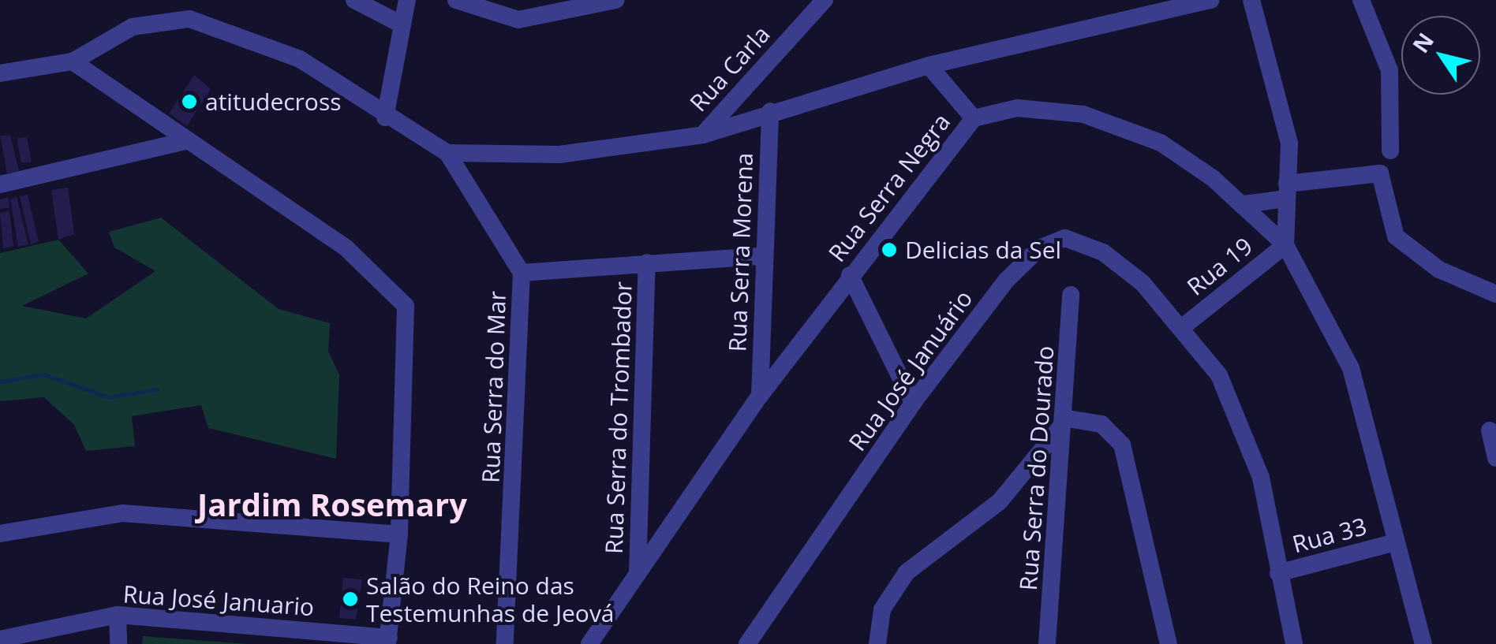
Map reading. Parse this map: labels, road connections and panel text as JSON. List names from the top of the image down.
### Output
{
  "streets": {
    "street": [
      "Rua Carla",
      "Rua Serra Negra",
      "Rua Serra Morena",
      "Rua 19",
      "Rua José Januário",
      "Rua Serra do Mar",
      "Rua Serra do Trombador",
      "Rua Serra do Dourado",
      "Rua 33",
      "Rua José Januario"
    ]
  },
  "crossings": [
    ["Rua Serra Negra", "Rua Serra Morena"],
    ["Rua Serra Negra", "Rua 19"],
    ["Rua Serra Negra", "Rua Serra do Trombador"],
    ["Rua Serra Negra", "Rua 33"],
    ["Rua 19", "Rua José Januário"],
    ["Rua José Januário", "Rua 33"]
  ],
  "districts": ["Jardim Rosemary"],
  "places": ["atitudecross", "Delicias da Sel", "Salão do Reino das Testemunhas de Jeová"],
  "north": "top left"
}
